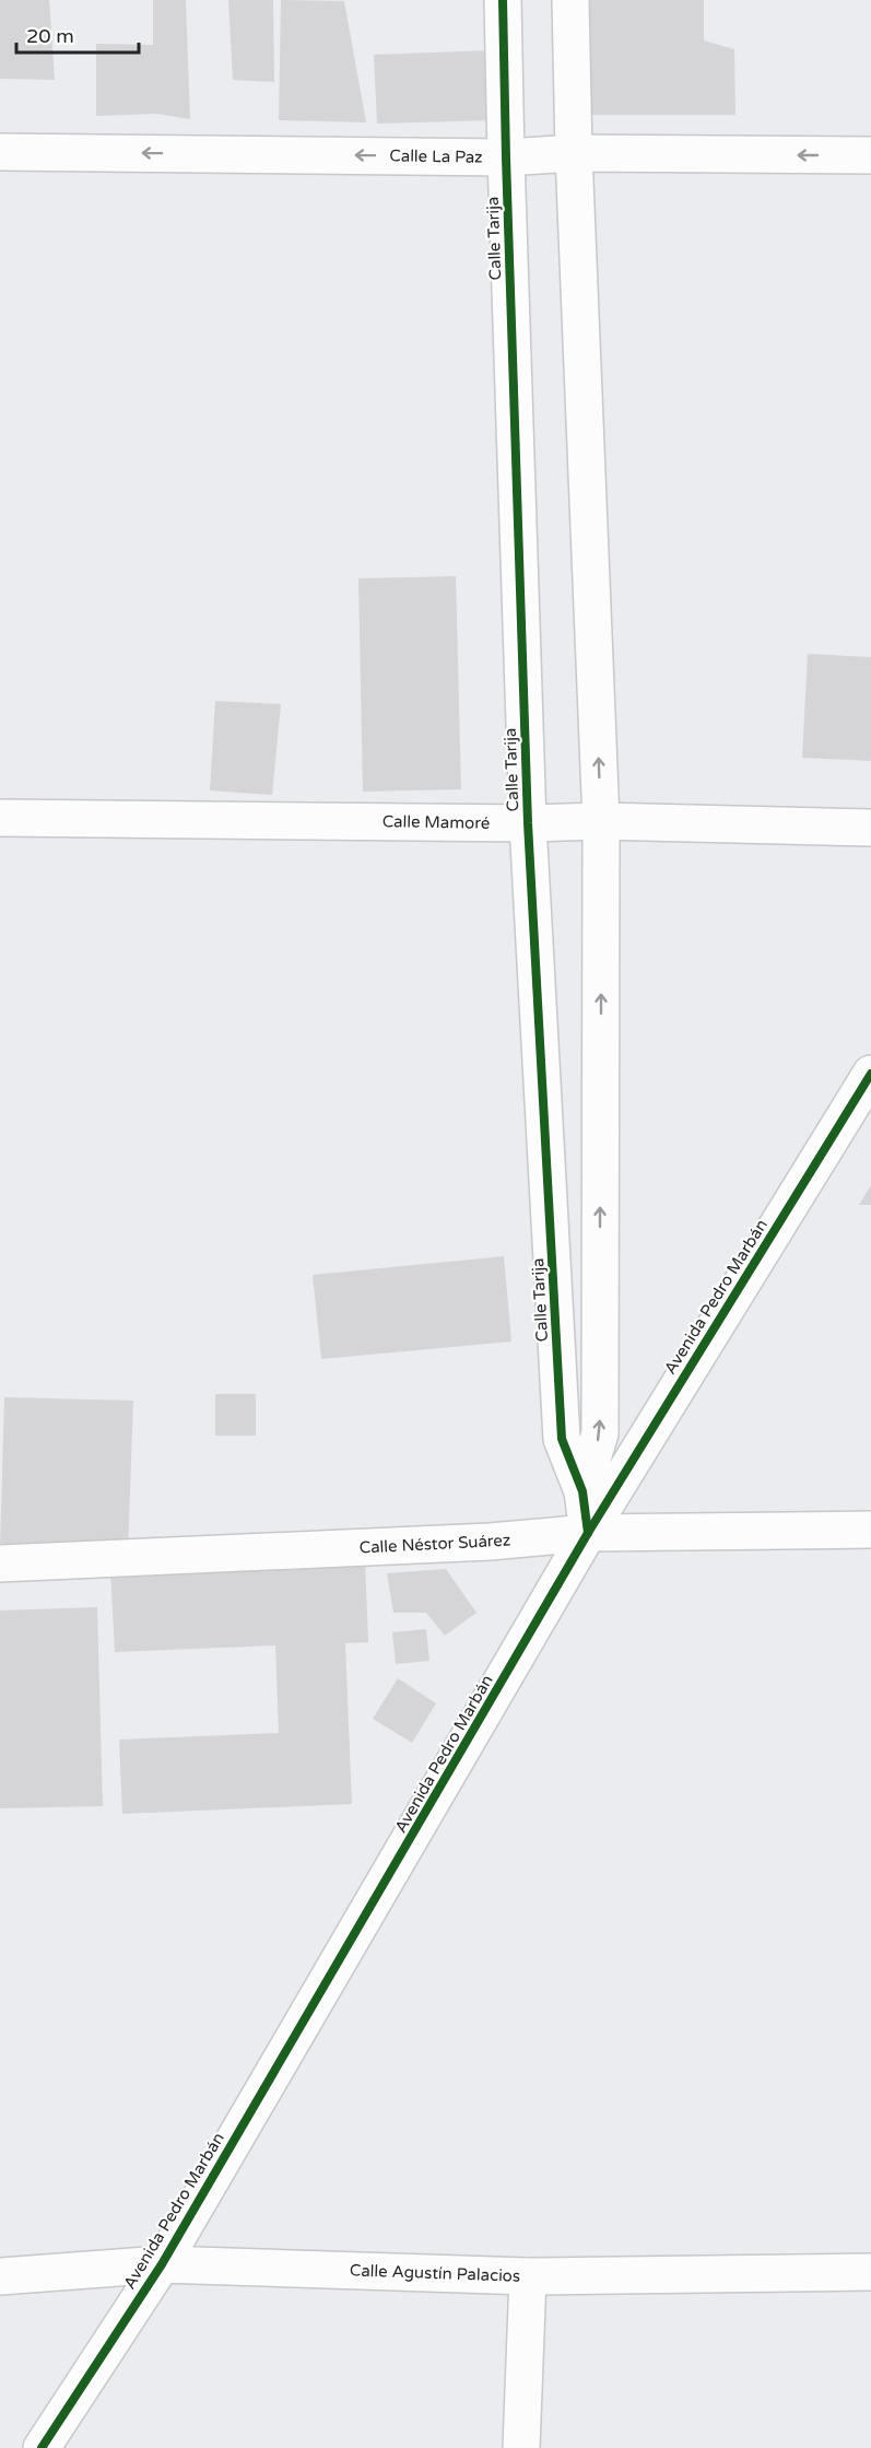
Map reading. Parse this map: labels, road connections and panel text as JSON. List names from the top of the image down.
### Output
{
  "streets": {
    "street": [
      "Calle La Paz",
      "Calle Tarija",
      "Calle Mamoré",
      "Avenida Pedro Marbán",
      "Calle Néstor Suárez",
      "Calle Agustín Palacios"
    ]
  },
  "crossings": [
    ["Calle La Paz", "Calle Tarija"],
    ["Calle Tarija", "Calle Mamoré"],
    ["Calle Tarija", "Avenida Pedro Marbán"],
    ["Calle Tarija", "Calle Néstor Suárez"],
    ["Avenida Pedro Marbán", "Calle Néstor Suárez"],
    ["Avenida Pedro Marbán", "Calle Agustín Palacios"]
  ],
  "one_way": ["Calle La Paz"],
  "scale_bar": "20 m"
}
